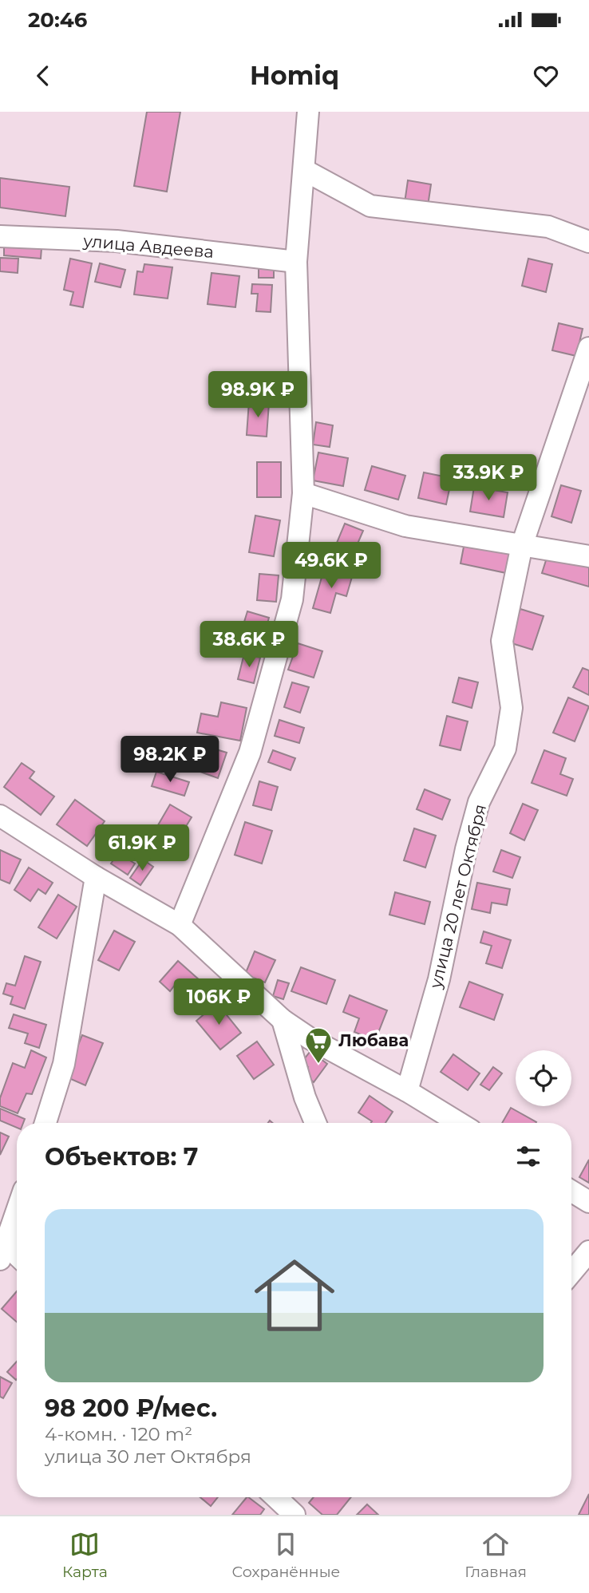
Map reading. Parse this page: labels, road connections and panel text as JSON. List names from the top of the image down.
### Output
{
  "streets": {
    "street": ["улица Авдеева", "улица 20 лет Октября"]
  },
  "places": {
    "supermarket": ["Любава"]
  },
  "page": {
    "status": "20:46",
    "header": "Homiq",
    "price": [
      "98.9K ₽",
      "33.9K ₽",
      "49.6K ₽",
      "38.6K ₽",
      "98.2K ₽",
      "61.9K ₽",
      "106K ₽"
    ],
    "heading": "Объектов: 7",
    "list": [
      {
        "name": "98 200 ₽/мес.",
        "note": "4-комн. · 120 m² · улица 30 лет Октября"
      }
    ],
    "tabs": ["Карта", "Сохранённые", "Главная"]
  }
}
